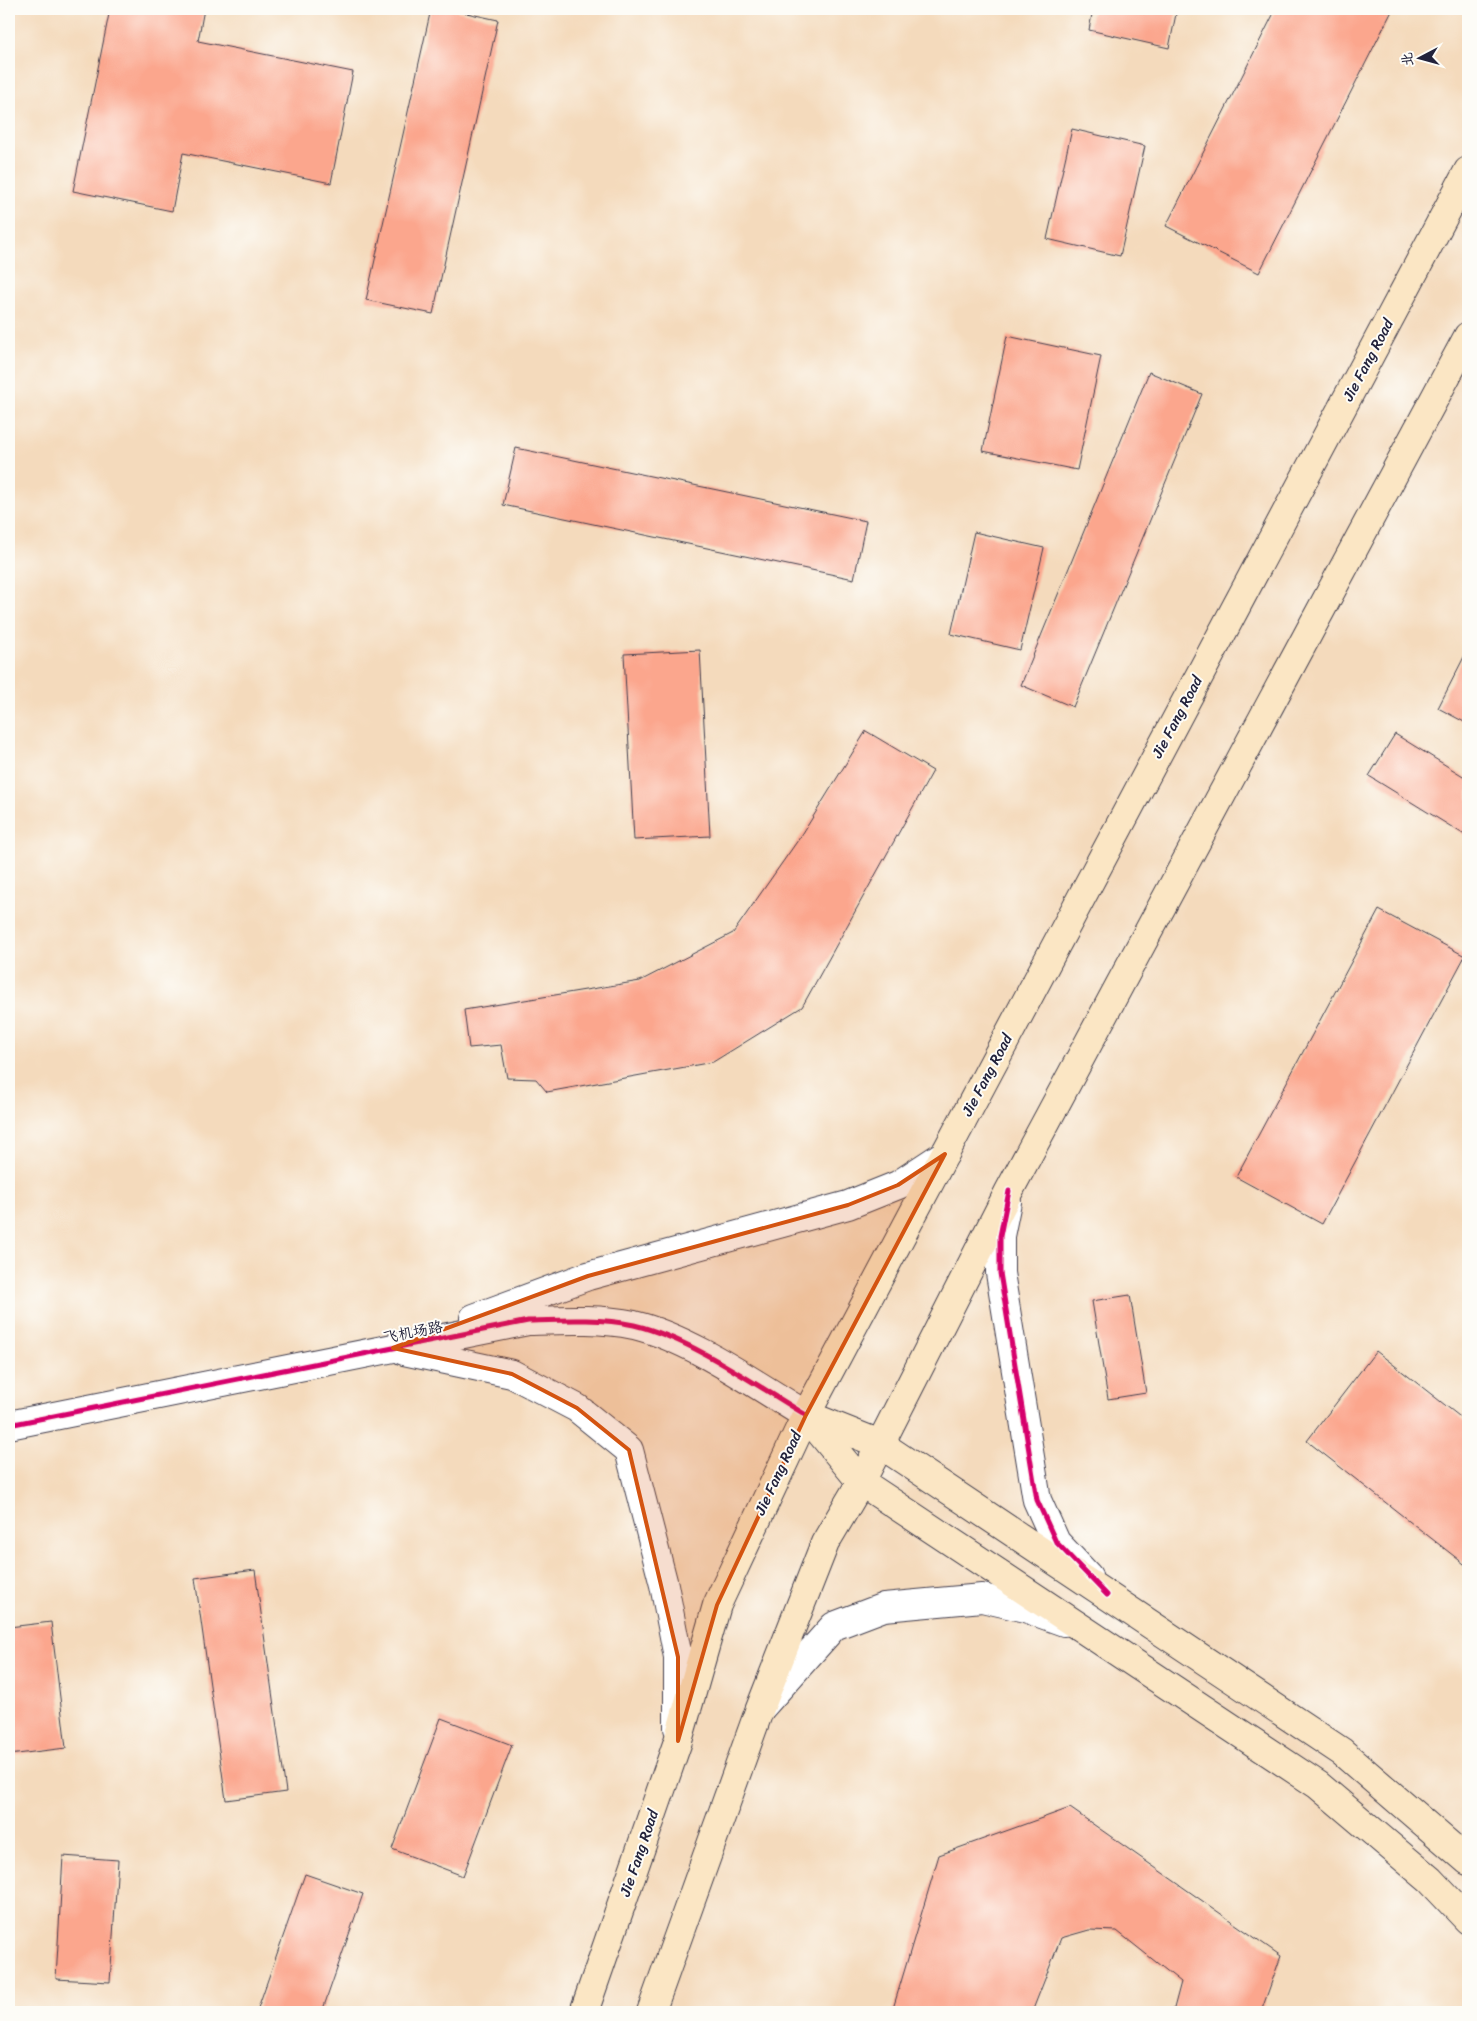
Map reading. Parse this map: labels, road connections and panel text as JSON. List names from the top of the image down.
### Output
{
  "streets": {
    "main road": ["Jie Fang Road"],
    "street": ["飞机场路"]
  },
  "crossings": [
    ["Jie Fang Road", "飞机场路"]
  ],
  "north": "left"
}
